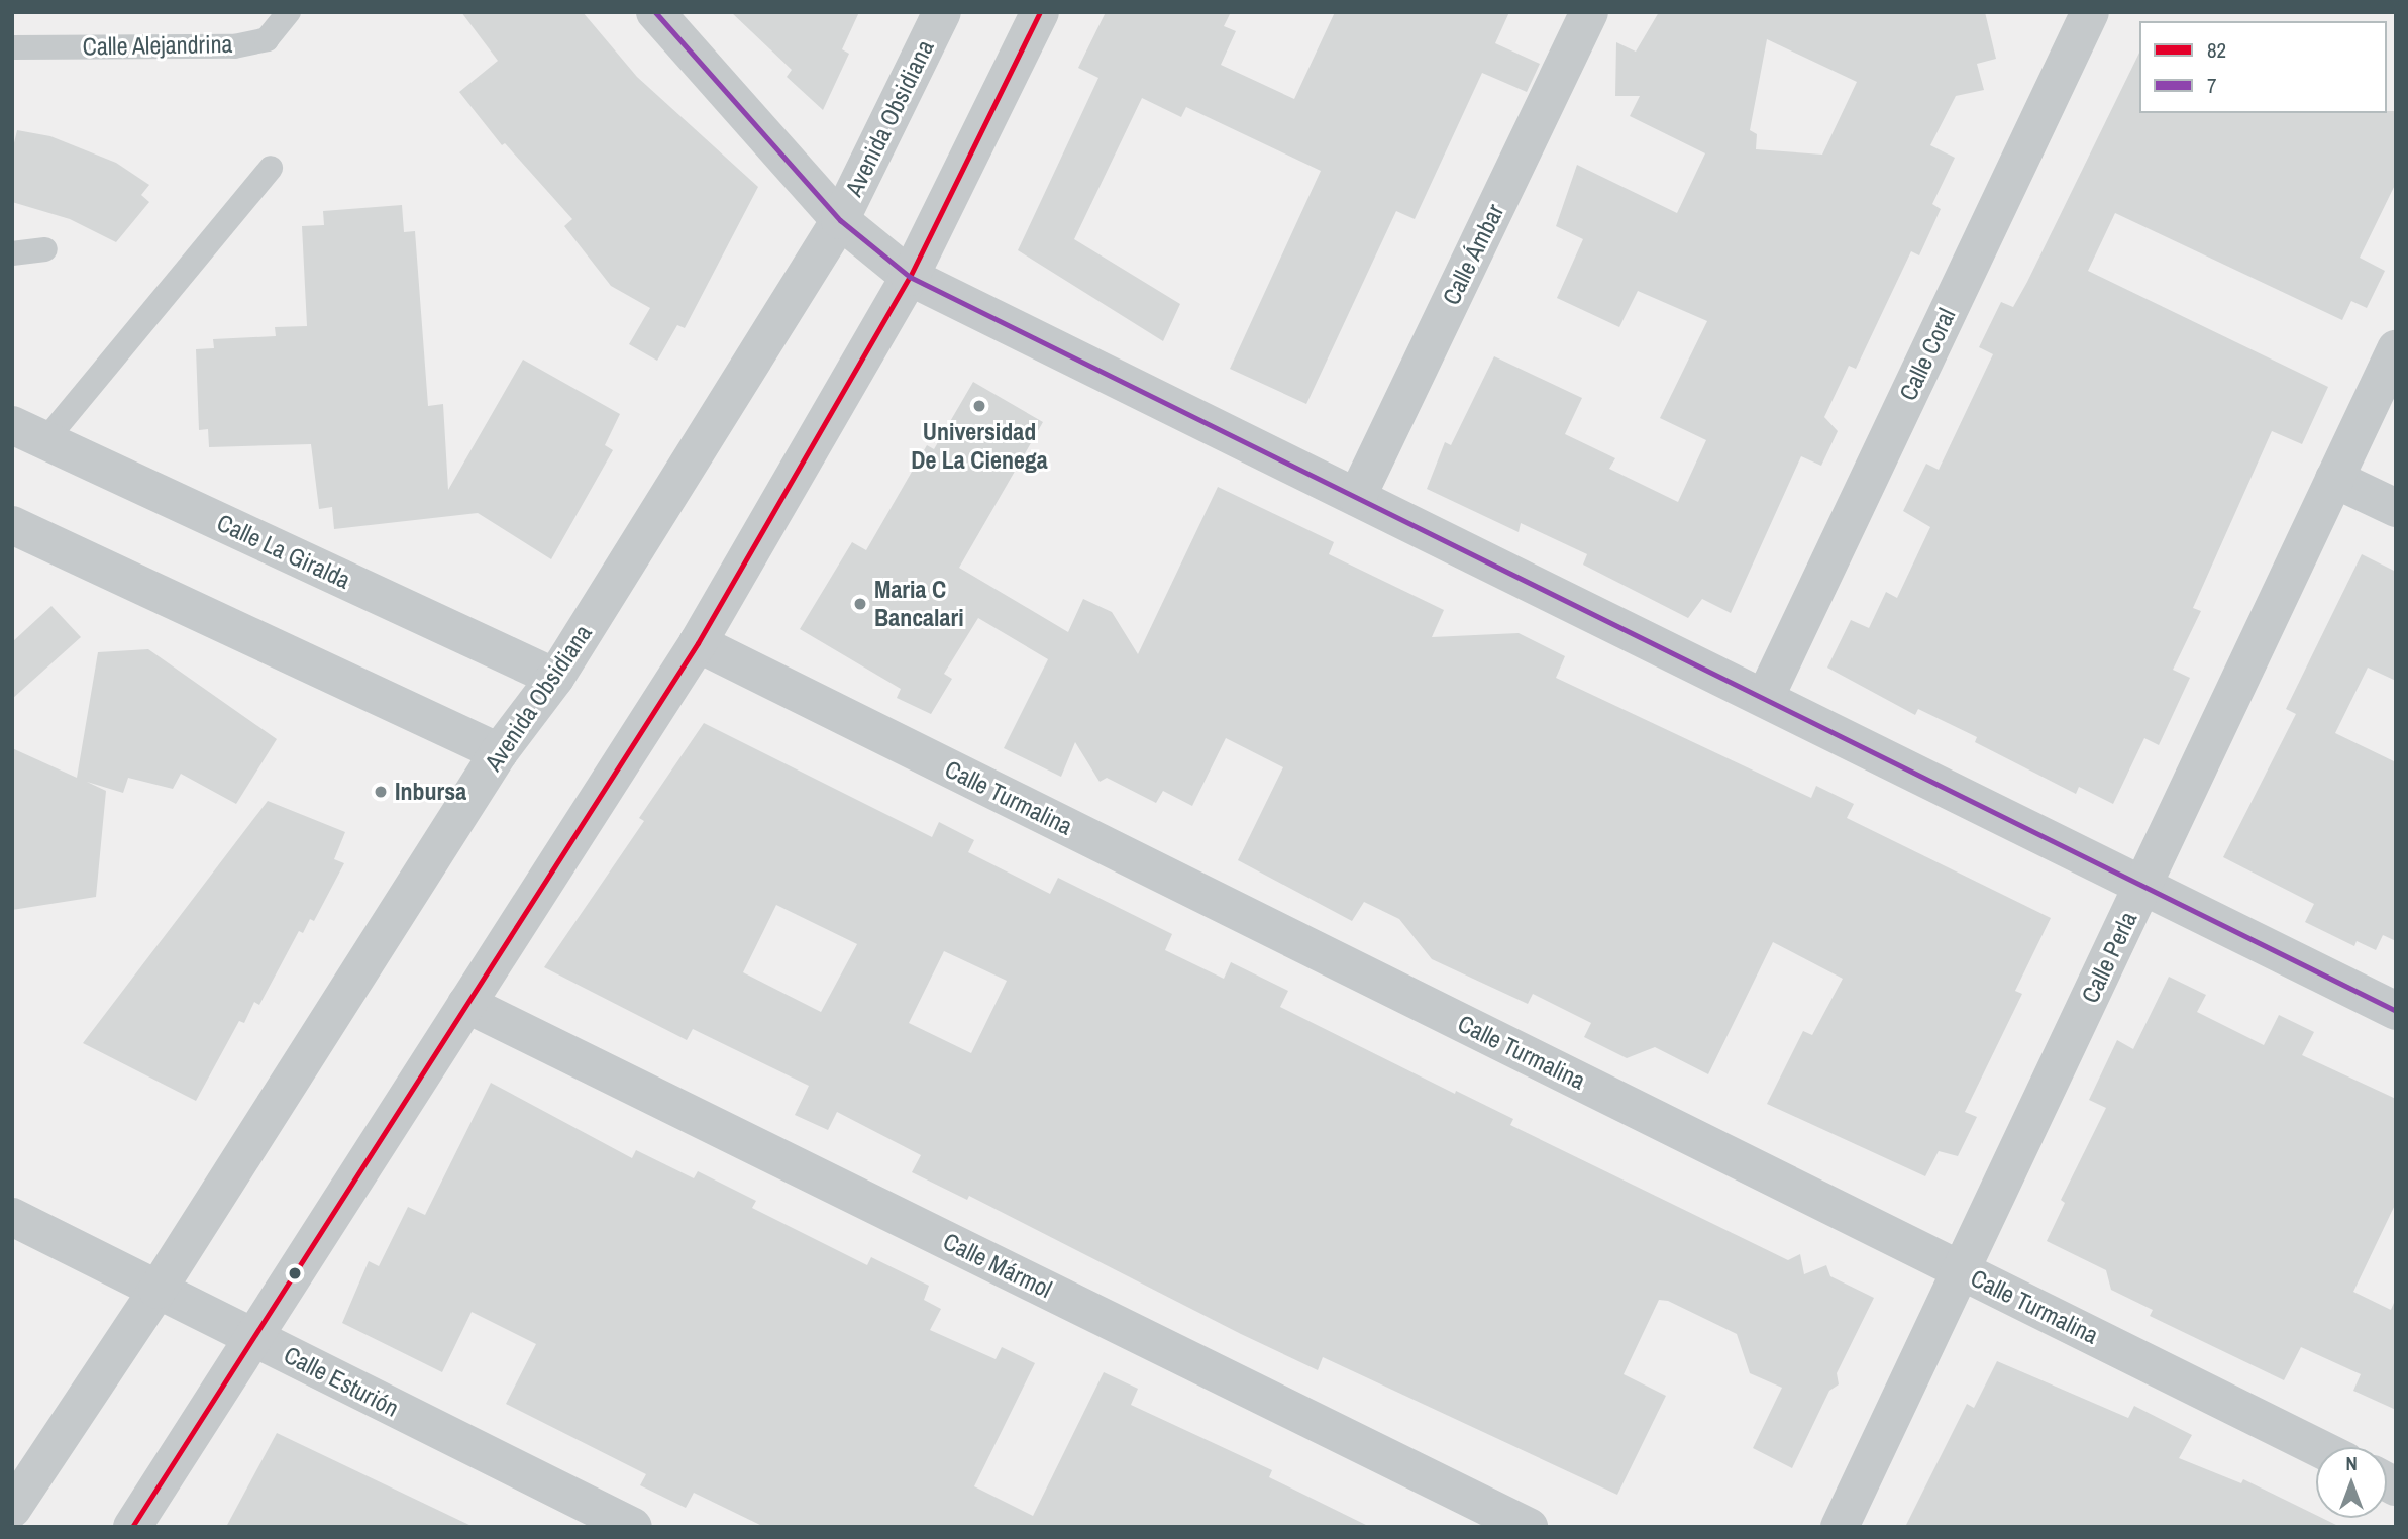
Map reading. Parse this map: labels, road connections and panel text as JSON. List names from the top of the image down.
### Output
{
  "streets": {
    "street": [
      "Avenida Obsidiana",
      "Calle Ámbar",
      "Calle Coral",
      "Calle La Giralda",
      "Calle Turmalina",
      "Calle Perla",
      "Calle Mármol",
      "Calle Esturión"
    ],
    "lane": ["Calle Alejandrina"]
  },
  "crossings": [
    ["Avenida Obsidiana", "Calle La Giralda"],
    ["Avenida Obsidiana", "Calle Esturión"],
    ["Calle Turmalina", "Calle Perla"]
  ],
  "places": ["Universidad De La Cienega", "Maria C Bancalari", "Inbursa"],
  "lines": ["transit line 82", "transit line 7"],
  "legend": ["82", "7"],
  "north": "top"
}
